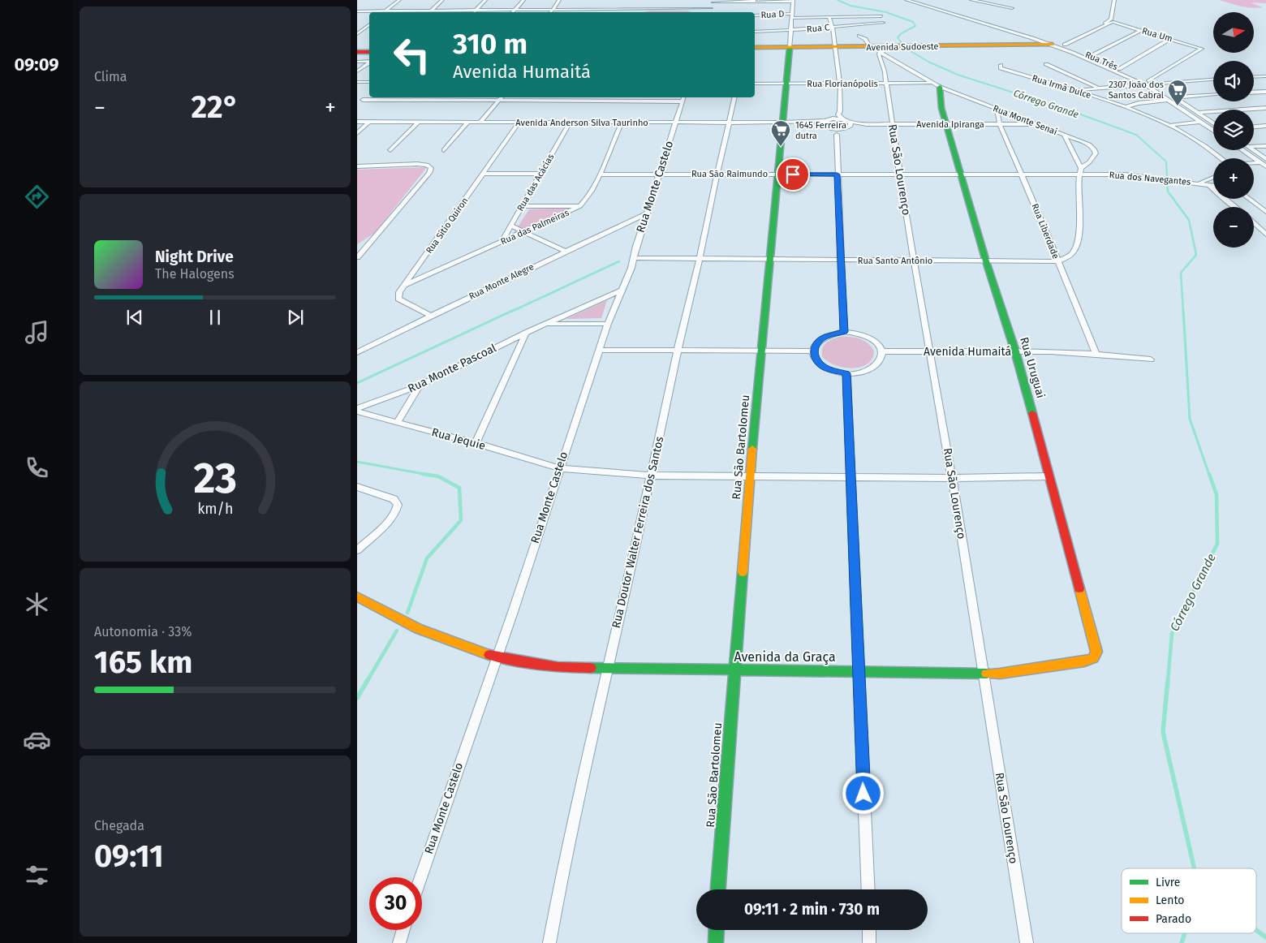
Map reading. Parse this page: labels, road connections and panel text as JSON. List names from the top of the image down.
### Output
{
  "streets": {
    "street": [
      "Rua D",
      "Rua C",
      "Rua Um",
      "Avenida Sudoeste",
      "Rua Três",
      "Rua Florianópolis",
      "Rua Irmã Dulce",
      "Rua Monte Senai",
      "Avenida Anderson Silva Taurinho",
      "Avenida Ipiranga",
      "Rua São Lourenço",
      "Rua São Raimundo",
      "Rua dos Navegantes",
      "Rua das Acácias",
      "Rua Monte Castelo",
      "Rua Sítio Quiron",
      "Rua das Palmeiras",
      "Rua Liberdade",
      "Rua Santo Antônio",
      "Rua Monte Alegre",
      "Avenida Humaitá",
      "Rua Uruguai",
      "Rua Monte Pascoal",
      "Rua Jequie",
      "Rua São Bartolomeu",
      "Rua Doutor Walter Ferreira dos Santos",
      "Avenida da Graça"
    ]
  },
  "crossings": [
    ["Rua D", "Rua São Bartolomeu"],
    ["Rua C", "Rua São Bartolomeu"],
    ["Rua Um", "Rua Três"],
    ["Avenida Sudoeste", "Rua São Lourenço"],
    ["Avenida Sudoeste", "Rua São Bartolomeu"],
    ["Rua Florianópolis", "Rua Monte Senai"],
    ["Rua Florianópolis", "Rua São Lourenço"],
    ["Rua Florianópolis", "Rua Uruguai"],
    ["Rua Florianópolis", "Rua São Bartolomeu"],
    ["Rua Monte Senai", "Avenida Ipiranga"],
    ["Rua Monte Senai", "Rua Liberdade"],
    ["Rua Monte Senai", "Rua Uruguai"],
    ["Avenida Anderson Silva Taurinho", "Avenida Ipiranga"],
    ["Avenida Anderson Silva Taurinho", "Rua das Acácias"],
    ["Avenida Anderson Silva Taurinho", "Rua Monte Castelo"],
    ["Avenida Anderson Silva Taurinho", "Rua Sítio Quiron"],
    ["Avenida Anderson Silva Taurinho", "Rua das Palmeiras"],
    ["Avenida Anderson Silva Taurinho", "Rua São Bartolomeu"],
    ["Avenida Anderson Silva Taurinho", "Rua Doutor Walter Ferreira dos Santos"],
    ["Avenida Ipiranga", "Rua São Lourenço"],
    ["Avenida Ipiranga", "Rua Liberdade"],
    ["Avenida Ipiranga", "Rua Uruguai"],
    ["Rua São Lourenço", "Rua São Raimundo"],
    ["Rua São Lourenço", "Rua Santo Antônio"],
    ["Rua São Lourenço", "Avenida Humaitá"],
    ["Rua São Lourenço", "Rua Jequie"],
    ["Rua São Lourenço", "Avenida da Graça"],
    ["Rua São Raimundo", "Rua dos Navegantes"],
    ["Rua São Raimundo", "Rua Monte Castelo"],
    ["Rua São Raimundo", "Rua das Palmeiras"],
    ["Rua São Raimundo", "Rua Liberdade"],
    ["Rua São Raimundo", "Rua Uruguai"],
    ["Rua São Raimundo", "Rua São Bartolomeu"],
    ["Rua São Raimundo", "Rua Doutor Walter Ferreira dos Santos"],
    ["Rua das Acácias", "Rua das Palmeiras"],
    ["Rua Monte Castelo", "Rua Santo Antônio"],
    ["Rua Monte Castelo", "Rua Monte Alegre"],
    ["Rua Monte Castelo", "Rua Monte Pascoal"],
    ["Rua Monte Castelo", "Rua Jequie"],
    ["Rua Monte Castelo", "Avenida da Graça"],
    ["Rua Sítio Quiron", "Rua das Palmeiras"],
    ["Rua Liberdade", "Rua Santo Antônio"],
    ["Rua Liberdade", "Avenida Humaitá"],
    ["Rua Santo Antônio", "Rua Uruguai"],
    ["Rua Santo Antônio", "Rua São Bartolomeu"],
    ["Rua Santo Antônio", "Rua Doutor Walter Ferreira dos Santos"],
    ["Avenida Humaitá", "Rua Uruguai"],
    ["Rua Uruguai", "Rua Jequie"],
    ["Rua Uruguai", "Avenida da Graça"],
    ["Rua Jequie", "Rua São Bartolomeu"],
    ["Rua Jequie", "Rua Doutor Walter Ferreira dos Santos"],
    ["Rua São Bartolomeu", "Avenida da Graça"],
    ["Rua Doutor Walter Ferreira dos Santos", "Avenida da Graça"]
  ],
  "water": ["Córrego Grande"],
  "places": {
    "supermarket": ["2307 João dos Santos Cabral", "1645 Ferreira dutra"]
  },
  "legend": ["Livre", "Lento", "Parado"],
  "north": "right",
  "page": {
    "tabs": "09:09",
    "tile": [
      "Clima",
      ["Autonomia · 33%", "165 km"],
      ["Chegada", "09:11"]
    ],
    "map_buttons": ["+", "−"],
    "turn": ["310 m", "Avenida Humaitá"],
    "heat": ["−", "22°", "+"],
    "song": ["Night Drive", "The Halogens"],
    "limit": "30",
    "trip": "09:11 · 2 min · 730 m",
    "gauge": ["23", "km/h"]
  }
}
